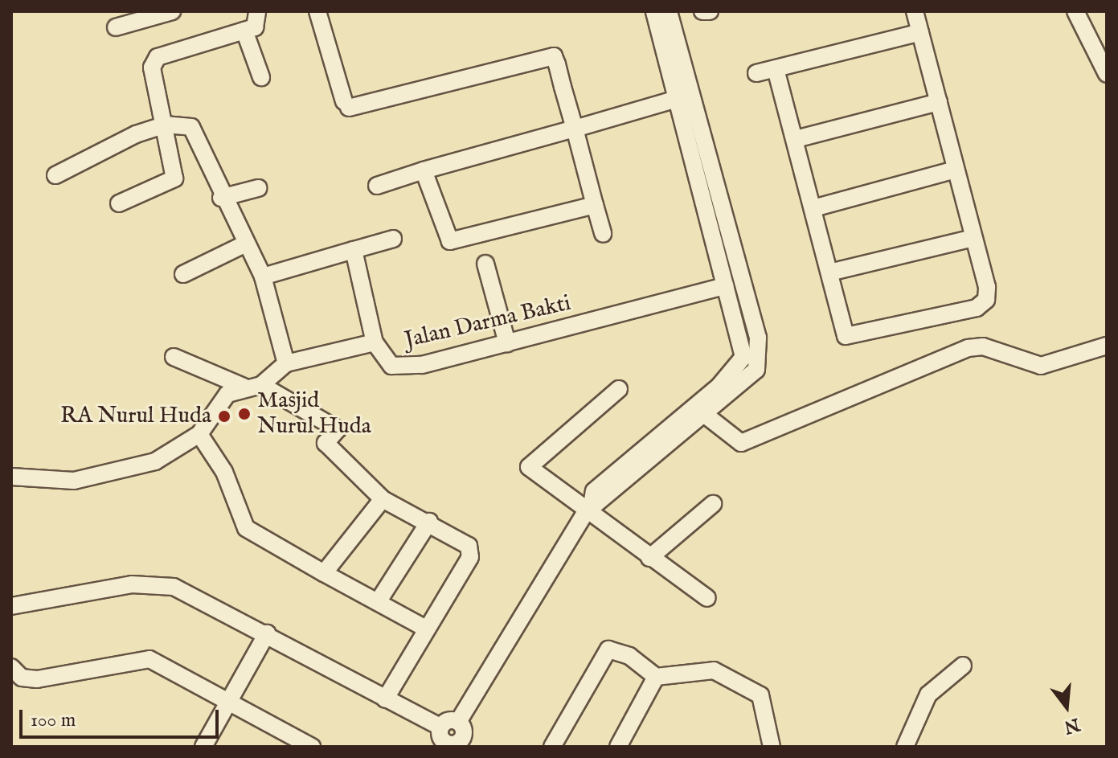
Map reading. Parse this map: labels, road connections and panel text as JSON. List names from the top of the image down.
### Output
{
  "streets": {
    "street": ["Jalan Darma Bakti"]
  },
  "places": ["Masjid Nurul Huda", "RA Nurul Huda"],
  "scale_bar": "100 m",
  "north": "bottom"
}
